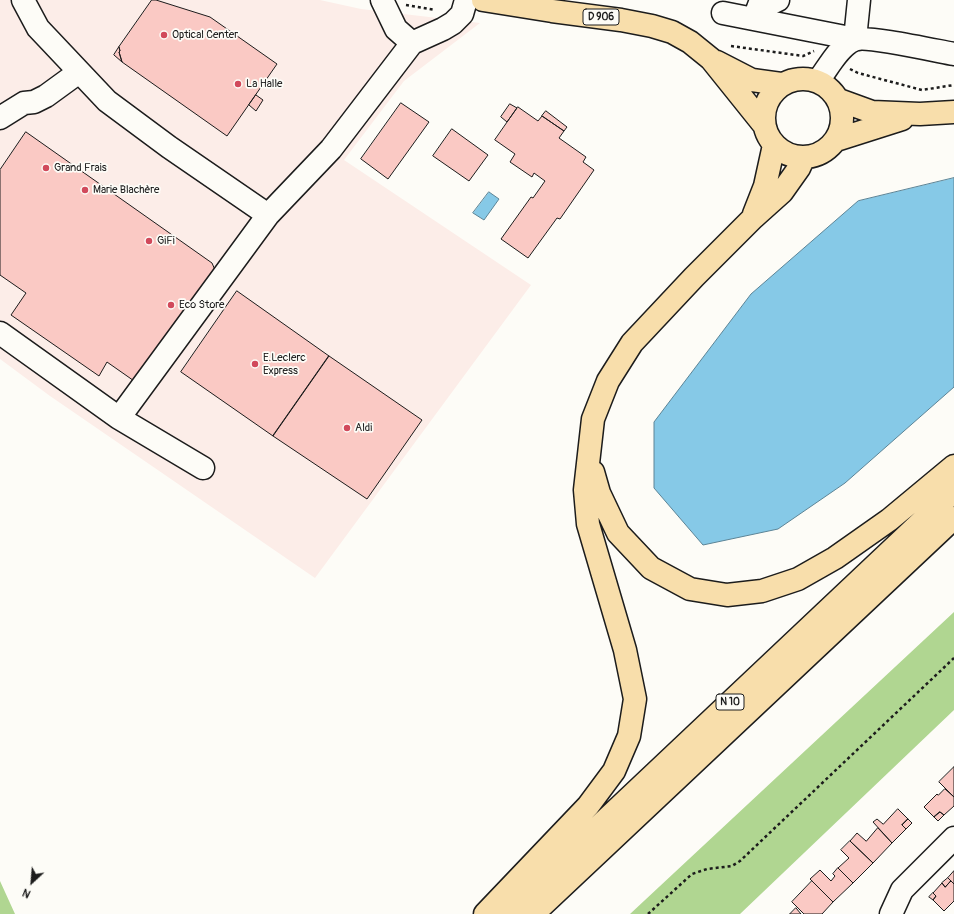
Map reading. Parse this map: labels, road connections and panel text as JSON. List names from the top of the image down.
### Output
{
  "streets": {
    "main road": ["D 906", "N 10"]
  },
  "places": [
    "Optical Center",
    "La Halle",
    "Grand Frais",
    "Marie Blachère",
    "GiFi",
    "Eco Store",
    "E.Leclerc Express",
    "Aldi"
  ],
  "north": "bottom left"
}
